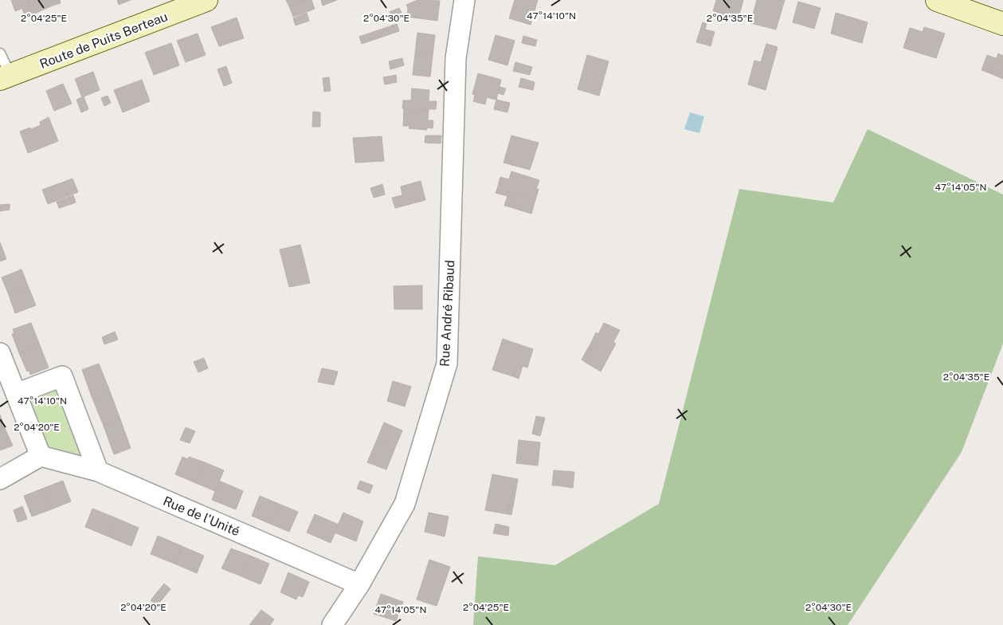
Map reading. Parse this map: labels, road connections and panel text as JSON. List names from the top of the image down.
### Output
{
  "streets": {
    "street": ["Route de Puits Berteau", "Rue André Ribaud", "Rue de l'Unité"]
  },
  "crossings": [
    ["Rue André Ribaud", "Rue de l'Unité"]
  ],
  "coordinates": [
    "47°14'10\"N",
    "2°04'25\"E",
    "2°04'30\"E",
    "2°04'35\"E",
    "47°14'05\"N",
    "2°04'20\"E"
  ]
}
